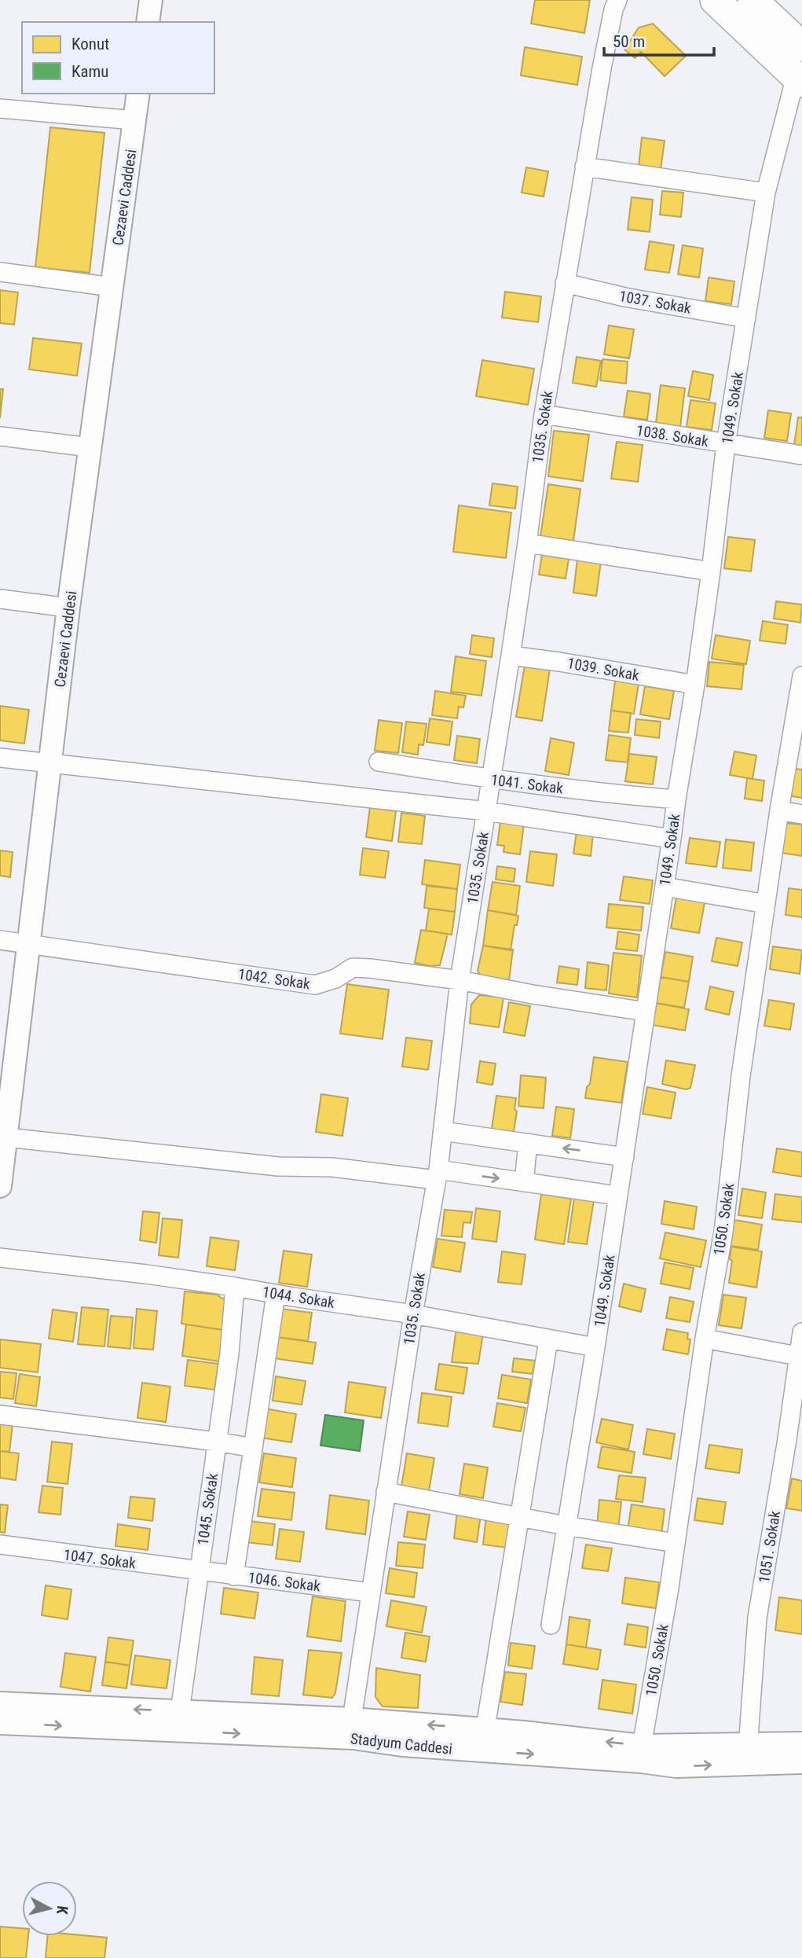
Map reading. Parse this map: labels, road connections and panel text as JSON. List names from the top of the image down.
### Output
{
  "streets": {
    "street": [
      "Cezaevi Caddesi",
      "1037. Sokak",
      "1049. Sokak",
      "1035. Sokak",
      "1038. Sokak",
      "1039. Sokak",
      "1041. Sokak",
      "1042. Sokak",
      "1050. Sokak",
      "1044. Sokak",
      "1045. Sokak",
      "1051. Sokak",
      "1047. Sokak",
      "1046. Sokak",
      "Stadyum Caddesi"
    ]
  },
  "crossings": [
    ["Cezaevi Caddesi", "1042. Sokak"],
    ["1037. Sokak", "1049. Sokak"],
    ["1037. Sokak", "1035. Sokak"],
    ["1049. Sokak", "1038. Sokak"],
    ["1049. Sokak", "1039. Sokak"],
    ["1049. Sokak", "1041. Sokak"],
    ["1049. Sokak", "1042. Sokak"],
    ["1049. Sokak", "1044. Sokak"],
    ["1035. Sokak", "1038. Sokak"],
    ["1035. Sokak", "1039. Sokak"],
    ["1035. Sokak", "1041. Sokak"],
    ["1035. Sokak", "1042. Sokak"],
    ["1035. Sokak", "1044. Sokak"],
    ["1035. Sokak", "1046. Sokak"],
    ["1035. Sokak", "Stadyum Caddesi"],
    ["1050. Sokak", "Stadyum Caddesi"],
    ["1044. Sokak", "1045. Sokak"],
    ["1045. Sokak", "1047. Sokak"],
    ["1045. Sokak", "1046. Sokak"],
    ["1045. Sokak", "Stadyum Caddesi"],
    ["1051. Sokak", "Stadyum Caddesi"],
    ["1047. Sokak", "1046. Sokak"]
  ],
  "legend": ["Konut", "Kamu"],
  "scale_bar": "50 m",
  "north": "right"
}
